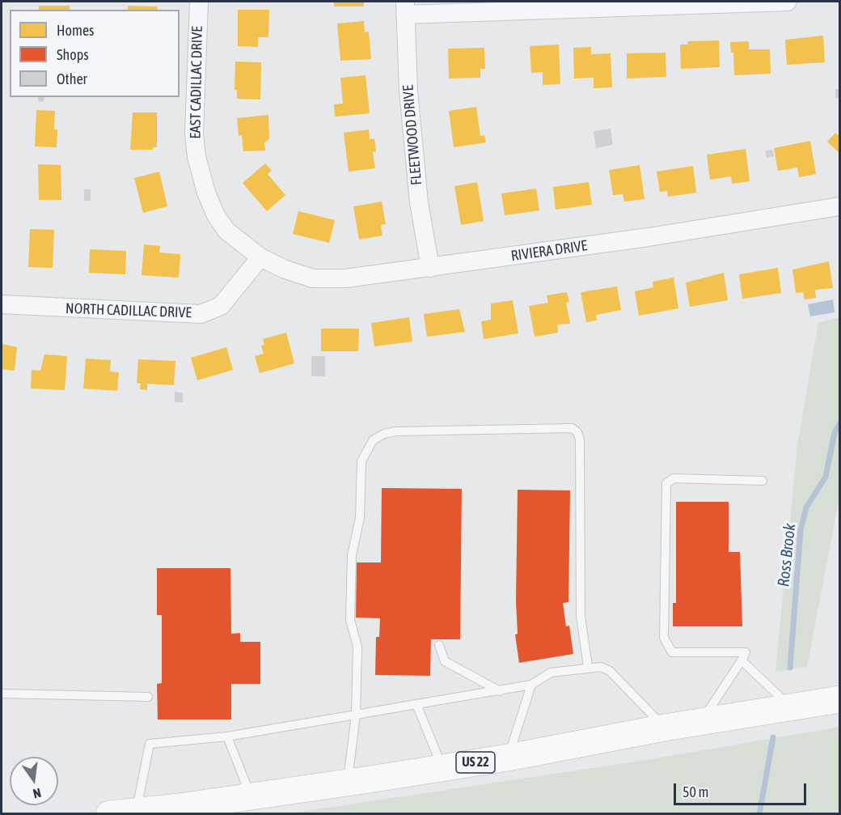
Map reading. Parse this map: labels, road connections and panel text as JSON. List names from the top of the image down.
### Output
{
  "streets": {
    "highway": ["US 22"],
    "street": [
      "EAST CADILLAC DRIVE",
      "FLEETWOOD DRIVE",
      "RIVIERA DRIVE",
      "NORTH CADILLAC DRIVE"
    ]
  },
  "crossings": [
    ["EAST CADILLAC DRIVE", "RIVIERA DRIVE"],
    ["EAST CADILLAC DRIVE", "NORTH CADILLAC DRIVE"],
    ["FLEETWOOD DRIVE", "RIVIERA DRIVE"],
    ["RIVIERA DRIVE", "NORTH CADILLAC DRIVE"]
  ],
  "water": ["Ross Brook"],
  "legend": ["Homes", "Shops", "Other"],
  "scale_bar": "50 m",
  "north": "bottom"
}
